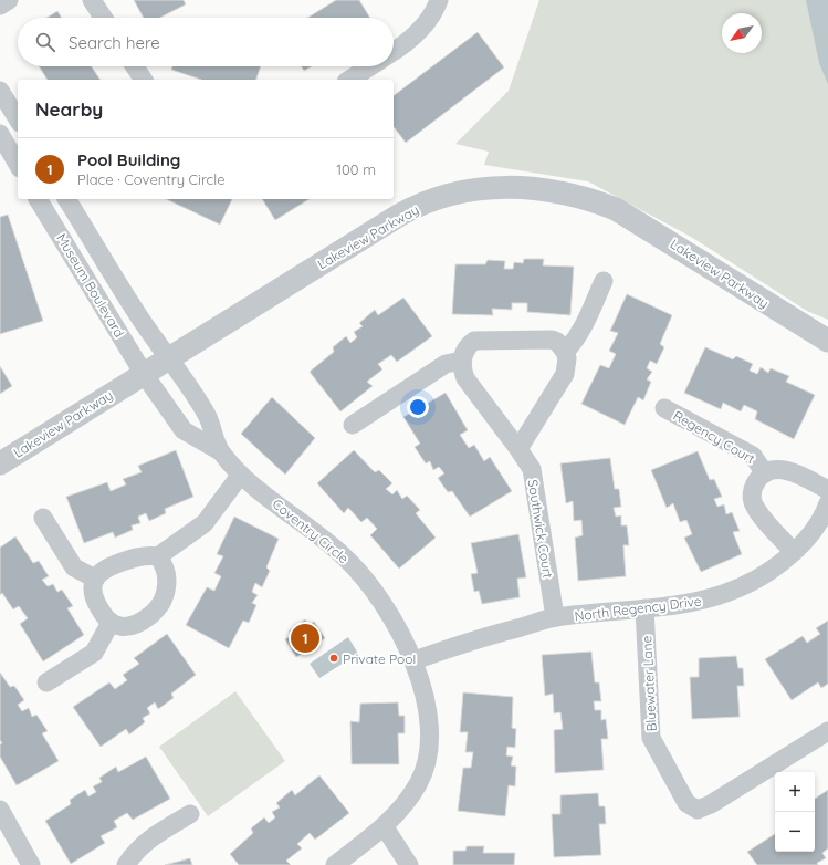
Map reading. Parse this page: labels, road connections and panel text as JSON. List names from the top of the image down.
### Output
{
  "streets": {
    "street": [
      "Lakeview Parkway",
      "Museum Boulevard",
      "Regency Court",
      "Southwick Court",
      "Coventry Circle",
      "North Regency Drive",
      "Bluewater Lane"
    ]
  },
  "crossings": [
    ["Lakeview Parkway", "Museum Boulevard"],
    ["Lakeview Parkway", "Coventry Circle"],
    ["Museum Boulevard", "Coventry Circle"],
    ["Regency Court", "North Regency Drive"],
    ["Southwick Court", "North Regency Drive"],
    ["Coventry Circle", "North Regency Drive"],
    ["North Regency Drive", "Bluewater Lane"]
  ],
  "places": ["Private Pool"],
  "north": "bottom left",
  "page": {
    "search": "Search here",
    "heading": "Nearby",
    "list": [
      {
        "mark": "1",
        "name": "Pool Building",
        "note": "Place · Coventry Circle",
        "value": "100 m"
      }
    ],
    "pins": "1",
    "map_buttons": ["+", "−"]
  }
}
